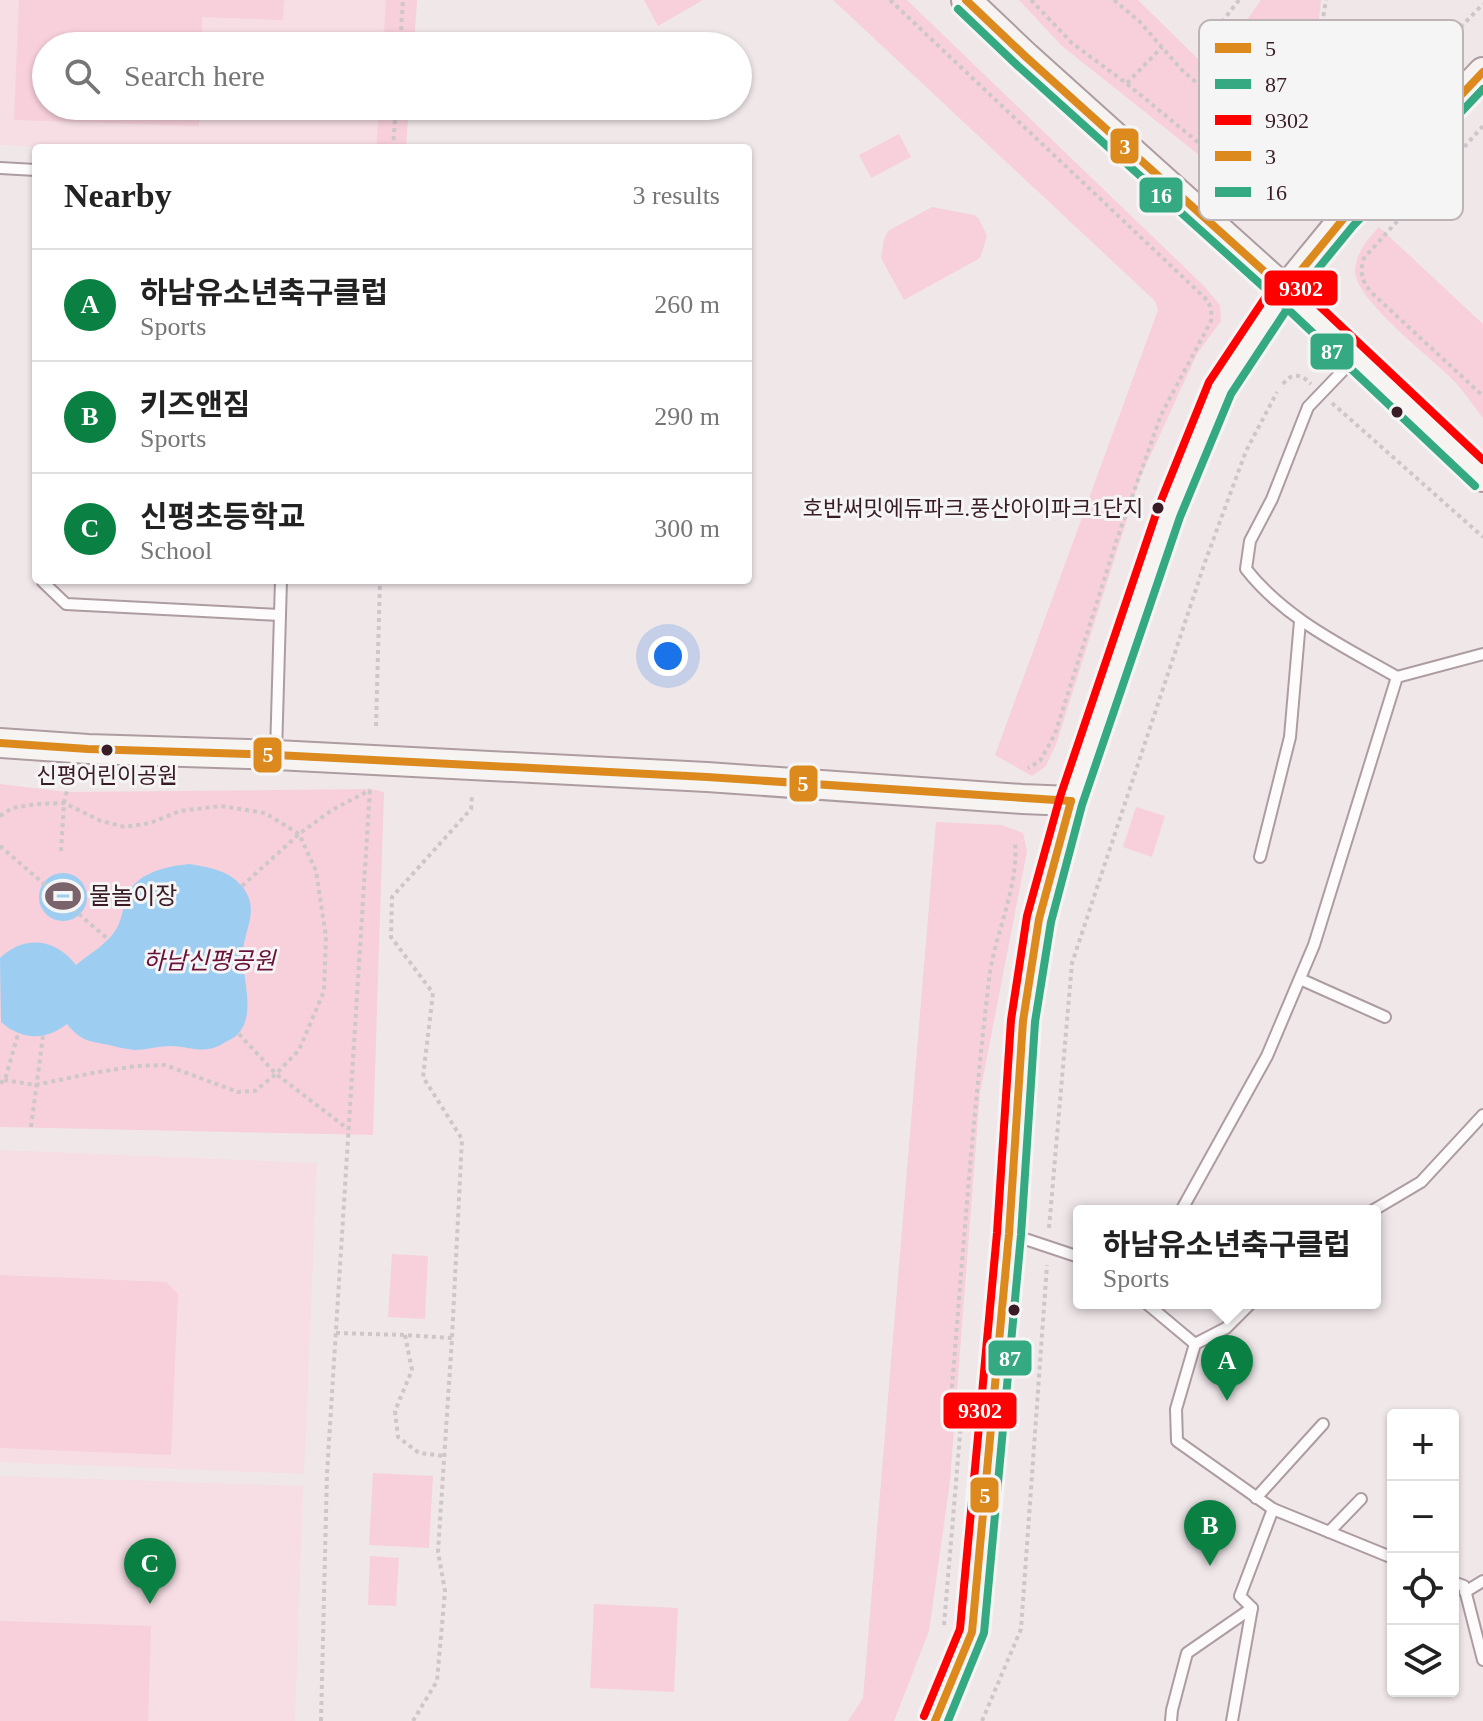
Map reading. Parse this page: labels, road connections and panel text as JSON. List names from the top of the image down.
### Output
{
  "parks": ["하남신평공원"],
  "places": {
    "other": ["호반써밋에듀파크.풍산아이파크1단지", "신평어린이공원"],
    "sports": ["물놀이장"]
  },
  "lines": [
    "transit line 3",
    "transit line 16",
    "transit line 9302",
    "transit line 87",
    "transit line 5"
  ],
  "legend": [
    "5",
    "87",
    "9302",
    "3",
    "16"
  ],
  "page": {
    "search": "Search here",
    "heading": ["Nearby", "3 results"],
    "list": [
      {
        "mark": "A",
        "name": "하남유소년축구클럽",
        "note": "Sports",
        "value": "260 m"
      },
      {
        "mark": "B",
        "name": "키즈앤짐",
        "note": "Sports",
        "value": "290 m"
      },
      {
        "mark": "C",
        "name": "신평초등학교",
        "note": "School",
        "value": "300 m"
      }
    ],
    "popup": ["하남유소년축구클럽", "Sports"],
    "pins": ["A", "B", "C"],
    "map_buttons": ["+", "−"]
  }
}
